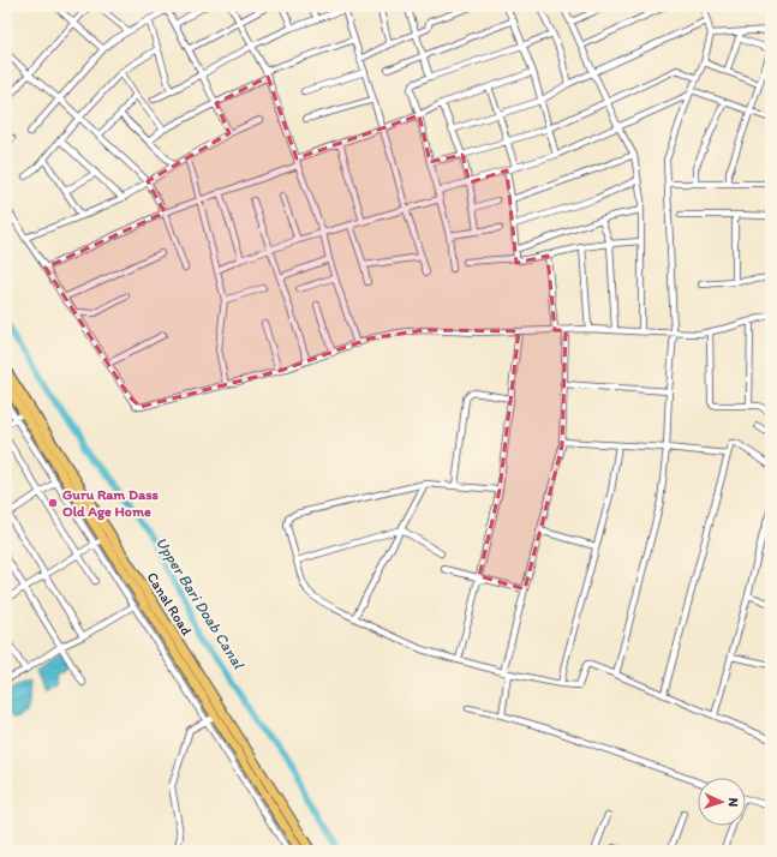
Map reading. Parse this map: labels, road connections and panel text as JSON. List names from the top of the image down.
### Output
{
  "streets": {
    "main road": ["Canal Road"]
  },
  "water": ["Upper Bari Doab Canal"],
  "places": ["Guru Ram Dass Old Age Home"],
  "north": "right"
}
